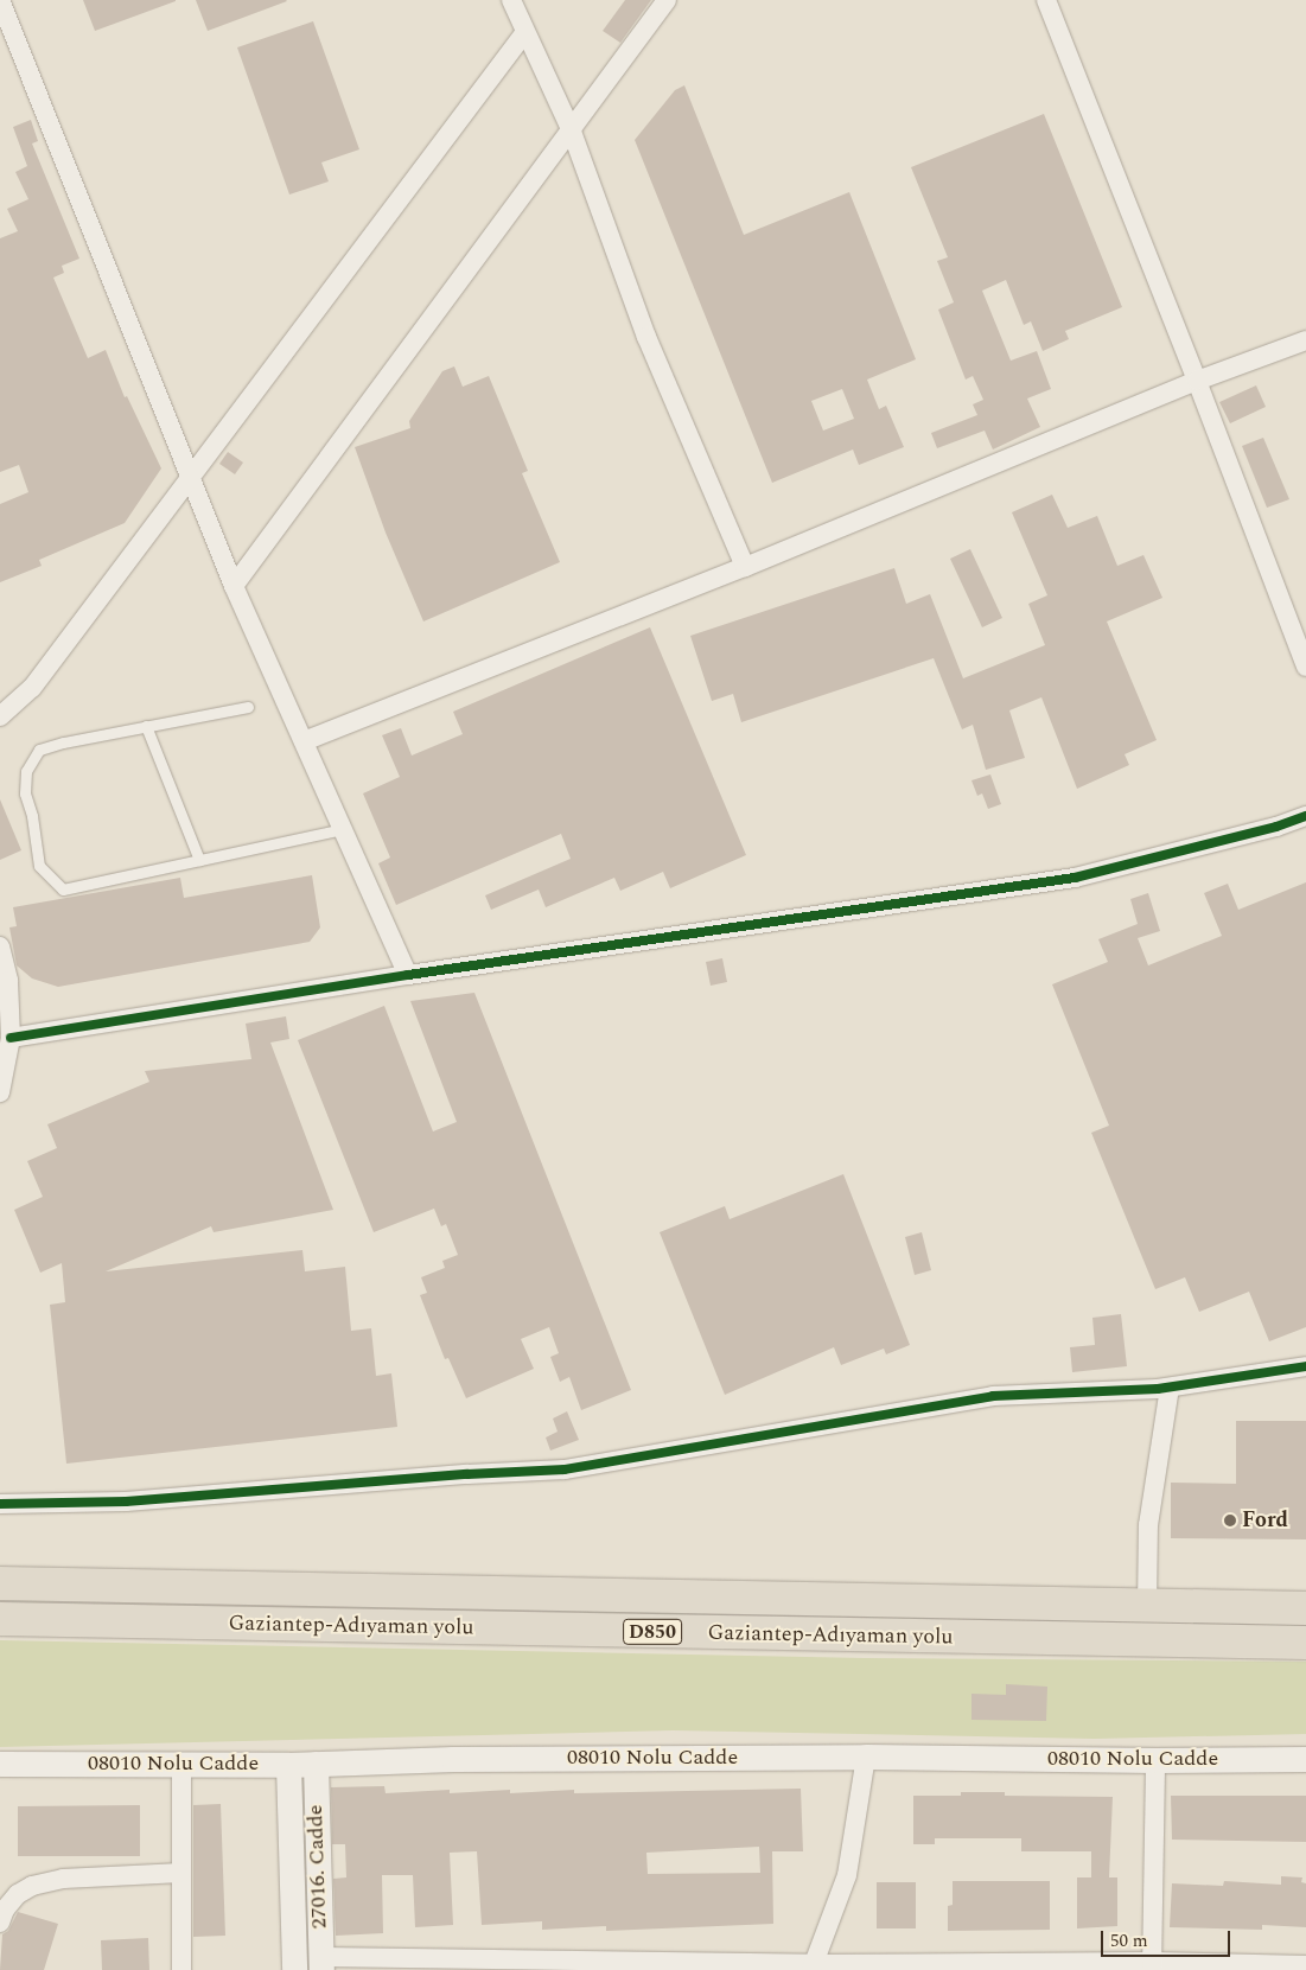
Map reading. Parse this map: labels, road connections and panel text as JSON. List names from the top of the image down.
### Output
{
  "streets": {
    "highway": ["Gaziantep-Adıyaman yolu", "D850"],
    "street": ["08010 Nolu Cadde", "27016. Cadde"]
  },
  "crossings": [
    ["08010 Nolu Cadde", "27016. Cadde"]
  ],
  "places": ["Ford"],
  "scale_bar": "50 m"
}
